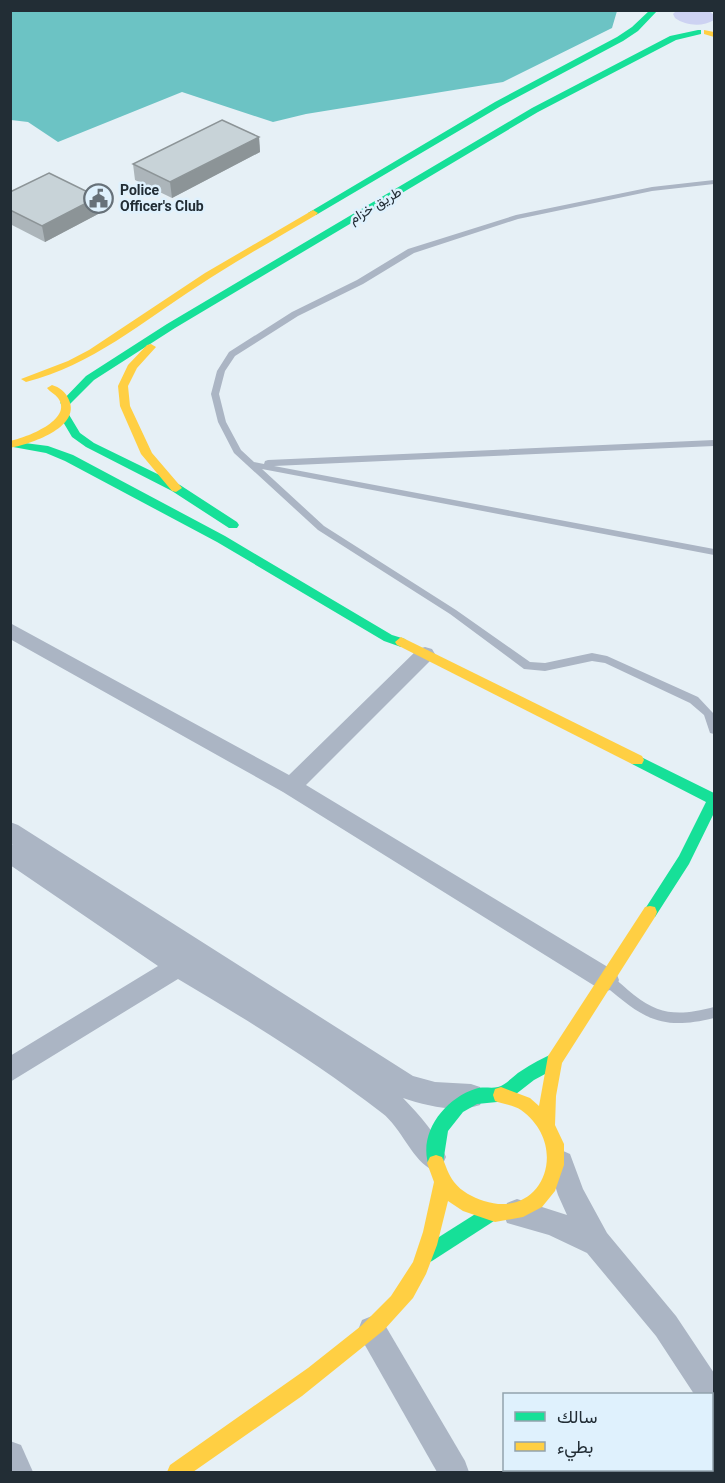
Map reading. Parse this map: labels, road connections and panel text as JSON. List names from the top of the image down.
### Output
{
  "streets": {
    "main road": ["طريق خزام"]
  },
  "places": {
    "public building": ["Police Officer's Club"]
  },
  "legend": ["سالك", "بطيء"]
}
